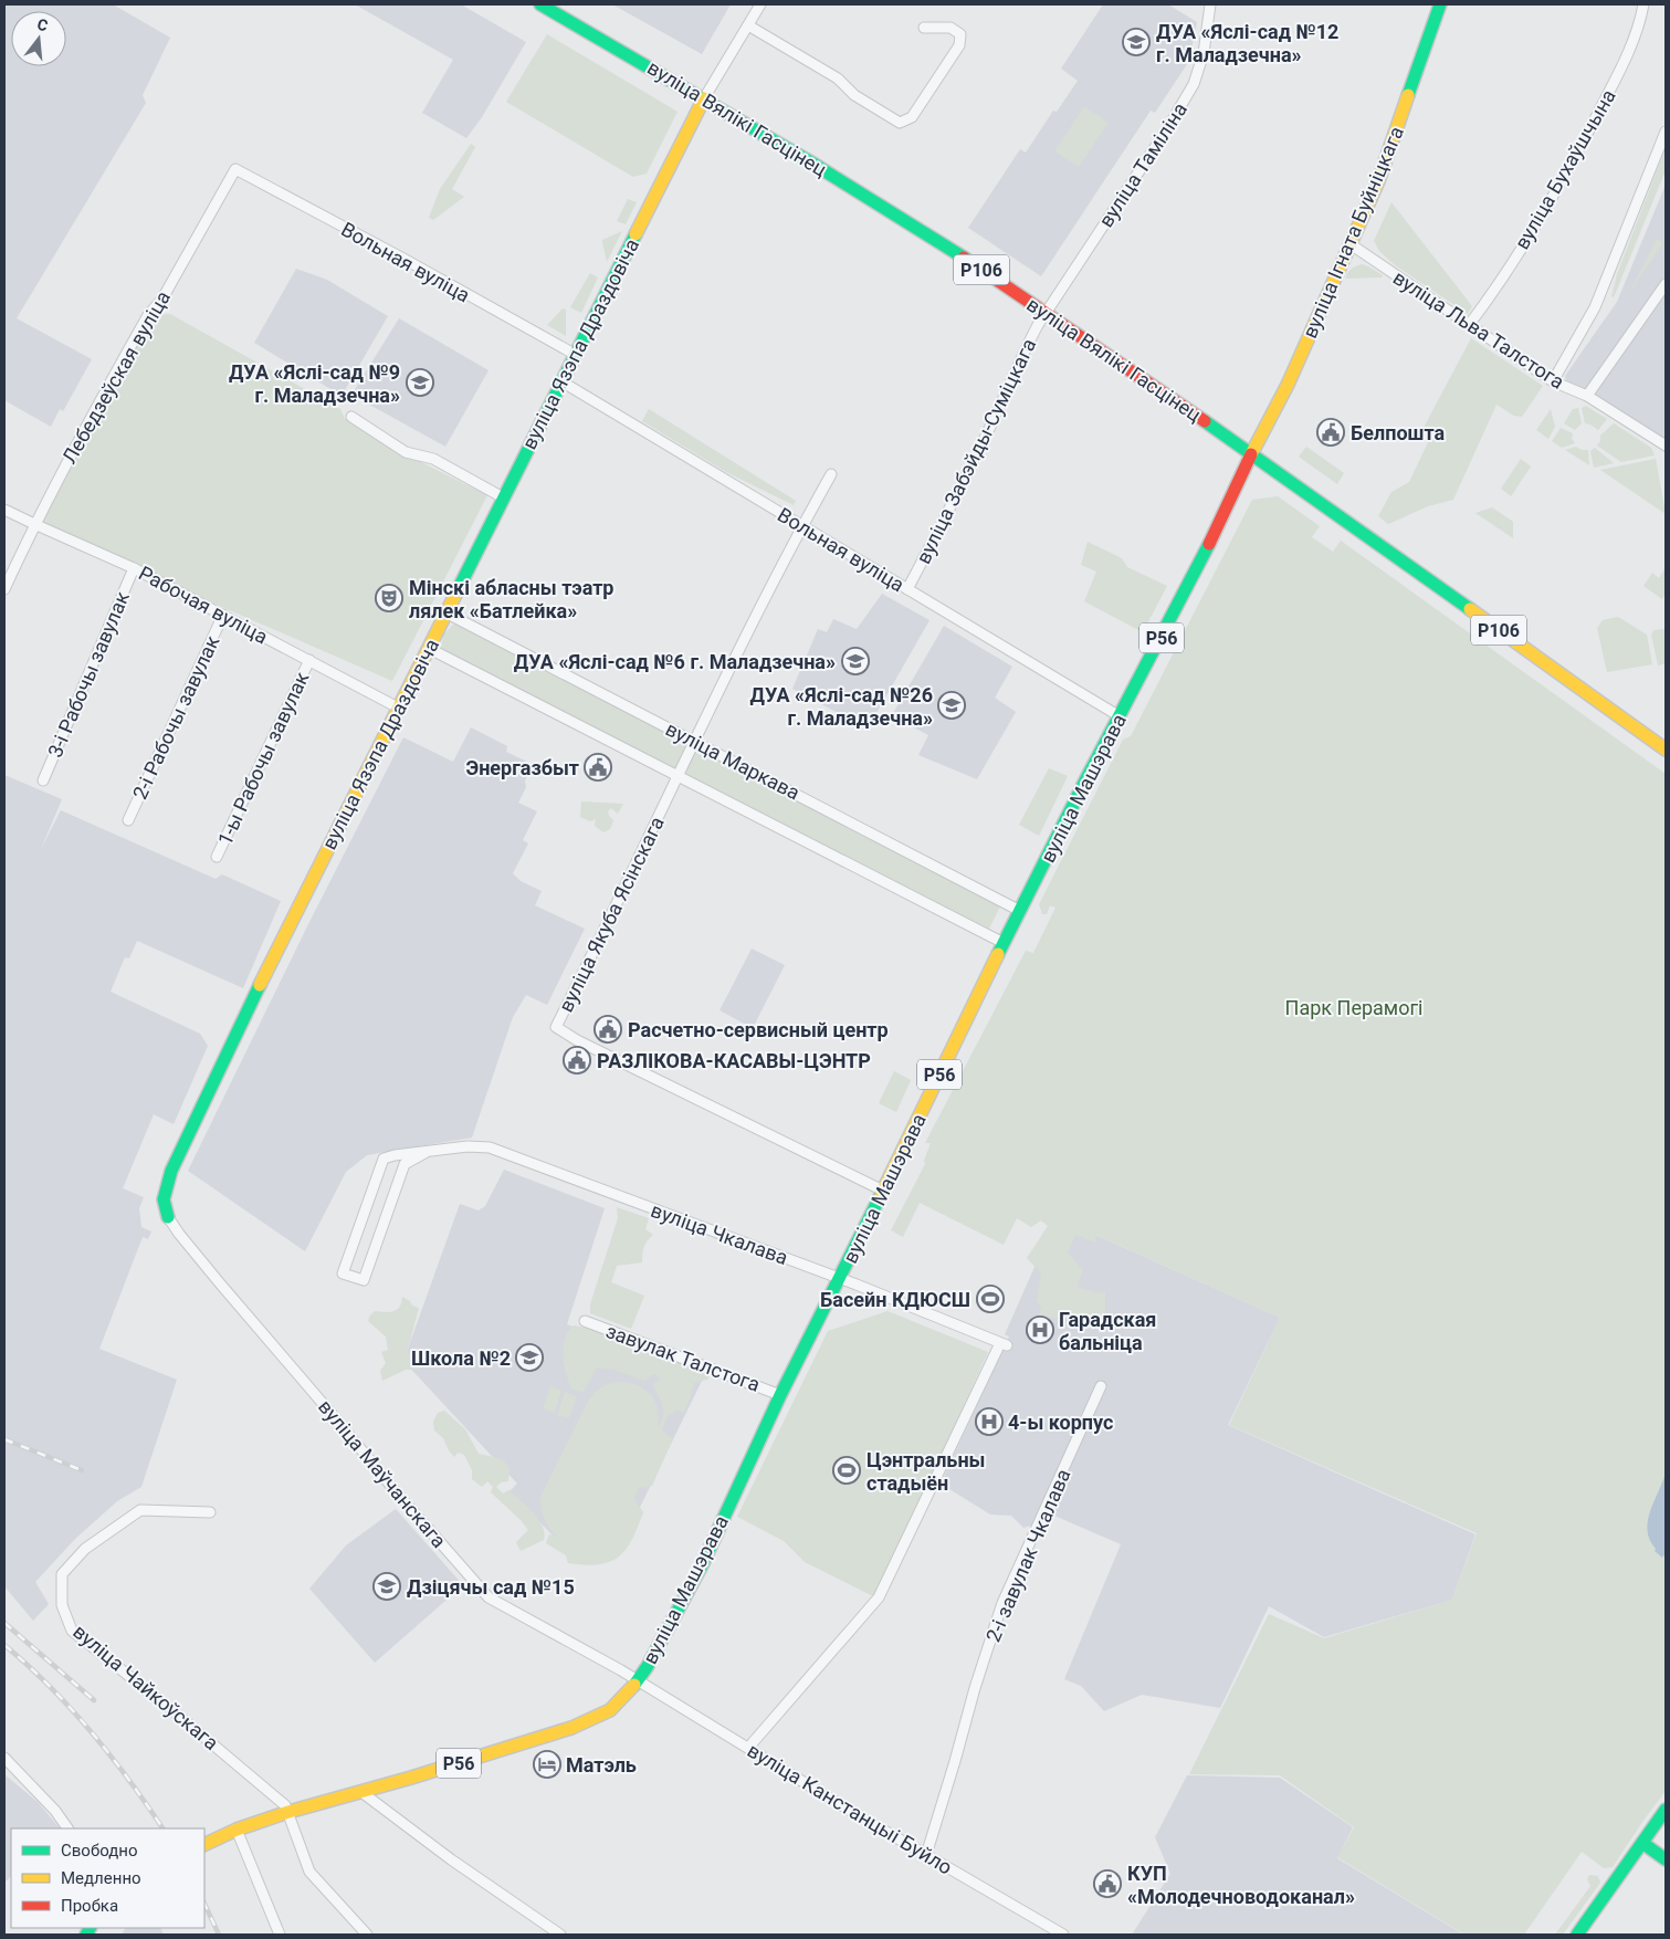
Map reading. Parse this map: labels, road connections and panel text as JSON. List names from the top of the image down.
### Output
{
  "streets": {
    "main road": [
      "вуліца Вялікі Гасцінец",
      "вуліца Ігната Буйніцкага",
      "Р106",
      "вуліца Язэпа Драздовіча",
      "Р56",
      "вуліца Машэрава"
    ],
    "street": [
      "вуліца Таміліна",
      "вуліца Бухаўшчына",
      "Вольная вуліца",
      "вуліца Льва Талстога",
      "Лебедзеўская вуліца",
      "вуліца Забэйды-Суміцкага",
      "Рабочая вуліца",
      "3-і Рабочы завулак",
      "2-і Рабочы завулак",
      "1-ы Рабочы завулак",
      "вуліца Маркава",
      "вуліца Якуба Ясінскага",
      "вуліца Чкалава",
      "завулак Талстога",
      "вуліца Маўчанскага",
      "2-і завулак Чкалава",
      "вуліца Чайкоўскага",
      "вуліца Канстанцыі Буйло"
    ]
  },
  "crossings": [
    ["вуліца Вялікі Гасцінец", "вуліца Таміліна"],
    ["вуліца Вялікі Гасцінец", "вуліца Ігната Буйніцкага"],
    ["вуліца Вялікі Гасцінец", "вуліца Язэпа Драздовіча"],
    ["вуліца Вялікі Гасцінец", "вуліца Забэйды-Суміцкага"],
    ["вуліца Вялікі Гасцінец", "вуліца Машэрава"],
    ["вуліца Таміліна", "вуліца Забэйды-Суміцкага"],
    ["вуліца Бухаўшчына", "вуліца Льва Талстога"],
    ["вуліца Ігната Буйніцкага", "вуліца Льва Талстога"],
    ["вуліца Ігната Буйніцкага", "вуліца Машэрава"],
    ["Вольная вуліца", "вуліца Язэпа Драздовіча"],
    ["Вольная вуліца", "Лебедзеўская вуліца"],
    ["Вольная вуліца", "вуліца Забэйды-Суміцкага"],
    ["Вольная вуліца", "вуліца Машэрава"],
    ["Вольная вуліца", "вуліца Якуба Ясінскага"],
    ["вуліца Язэпа Драздовіча", "Рабочая вуліца"],
    ["вуліца Язэпа Драздовіча", "вуліца Маркава"],
    ["вуліца Язэпа Драздовіча", "вуліца Маўчанскага"],
    ["Лебедзеўская вуліца", "Рабочая вуліца"],
    ["Рабочая вуліца", "3-і Рабочы завулак"],
    ["Рабочая вуліца", "2-і Рабочы завулак"],
    ["Рабочая вуліца", "1-ы Рабочы завулак"],
    ["вуліца Маркава", "вуліца Машэрава"],
    ["вуліца Маркава", "вуліца Якуба Ясінскага"],
    ["вуліца Машэрава", "вуліца Якуба Ясінскага"],
    ["вуліца Машэрава", "вуліца Чкалава"],
    ["вуліца Машэрава", "завулак Талстога"],
    ["вуліца Машэрава", "вуліца Маўчанскага"],
    ["вуліца Машэрава", "вуліца Чайкоўскага"],
    ["вуліца Машэрава", "вуліца Канстанцыі Буйло"],
    ["вуліца Чкалава", "вуліца Канстанцыі Буйло"],
    ["вуліца Маўчанскага", "вуліца Канстанцыі Буйло"],
    ["2-і завулак Чкалава", "вуліца Канстанцыі Буйло"]
  ],
  "parks": ["Парк Перамогі"],
  "places": {
    "school or university": [
      "ДУА «Яслі-сад №12 г. Маладзечна»",
      "ДУА «Яслі-сад №9 г. Маладзечна»",
      "ДУА «Яслі-сад №6 г. Маладзечна»",
      "ДУА «Яслі-сад №26 г. Маладзечна»",
      "Школа №2",
      "Дзіцячы сад №15"
    ],
    "public building": [
      "Белпошта",
      "Энергазбыт",
      "Расчетно-сервисный центр",
      "РАЗЛІКОВА-КАСАВЫ-ЦЭНТР",
      "КУП «Молодечноводоканал»"
    ],
    "theatre": ["Мінскі абласны тэатр лялек «Батлейка»"],
    "sports": ["Басейн КДЮСШ", "Цэнтральны стадыён"],
    "hospital": ["Гарадская бальніца", "4-ы корпус"],
    "hotel": ["Матэль"]
  },
  "legend": ["Свободно", "Медленно", "Пробка"],
  "north": "top"
}
